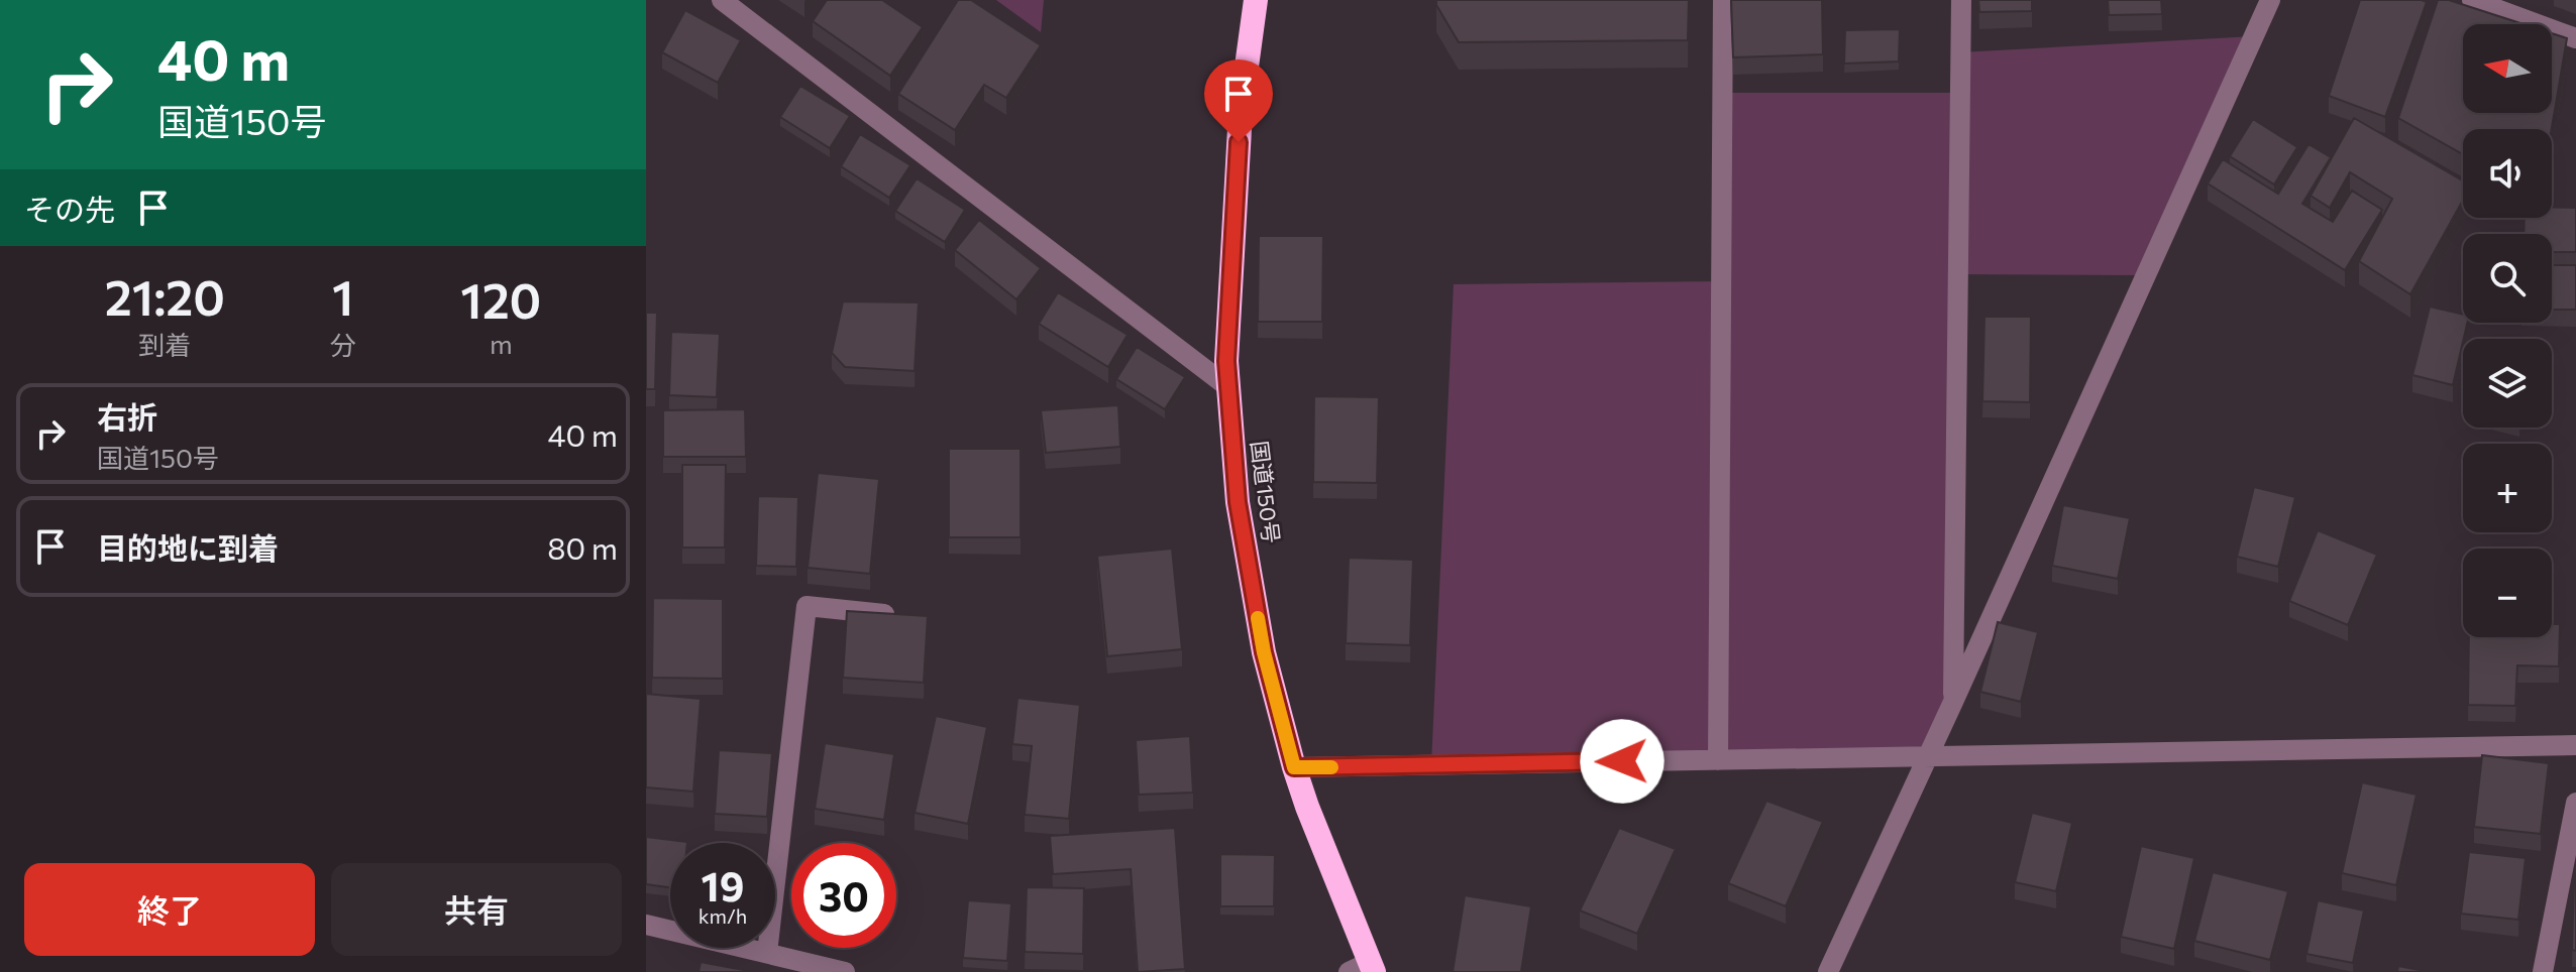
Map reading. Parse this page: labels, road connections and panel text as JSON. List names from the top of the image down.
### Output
{
  "streets": {
    "highway": ["国道150号"]
  },
  "north": "left",
  "page": {
    "turn": ["40 m", "国道150号"],
    "map_buttons": ["+", "−"],
    "then": "その先",
    "eta": [
      "21:20",
      "到着",
      "1",
      "分",
      "120",
      "m"
    ],
    "list": [
      {
        "name": "右折",
        "note": "国道150号",
        "value": "40 m"
      },
      {
        "name": "目的地に到着",
        "value": "80 m"
      }
    ],
    "speed": "19 km/h",
    "limit": "30",
    "buttons": ["終了", "共有"]
  }
}
